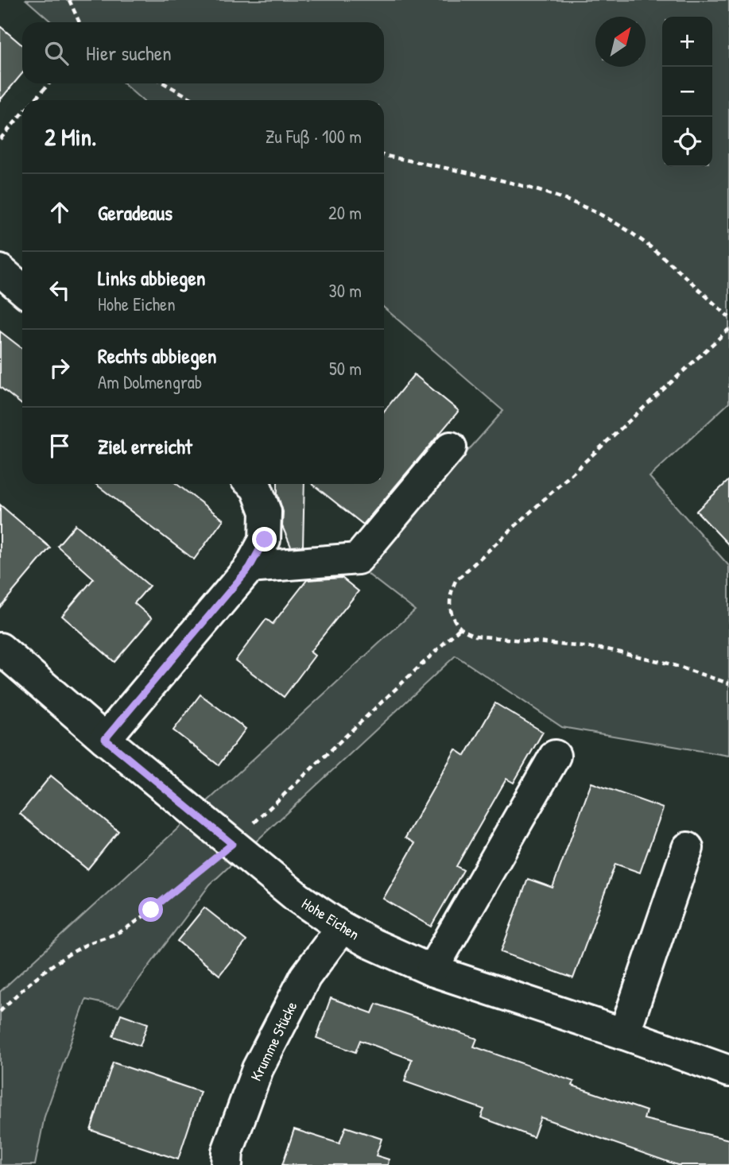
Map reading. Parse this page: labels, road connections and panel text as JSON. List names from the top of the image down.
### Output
{
  "streets": {
    "street": ["Hohe Eichen", "Krumme Stücke"]
  },
  "crossings": [
    ["Hohe Eichen", "Krumme Stücke"]
  ],
  "north": "top right",
  "page": {
    "map_buttons": ["+", "−"],
    "search": "Hier suchen",
    "heading": ["2 Min.", "Zu Fuß · 100 m"],
    "list": [
      ["Geradeaus", "20 m"],
      ["Links abbiegen", "Hohe Eichen", "30 m"],
      ["Rechts abbiegen", "Am Dolmengrab", "50 m"],
      "Ziel erreicht"
    ]
  }
}
